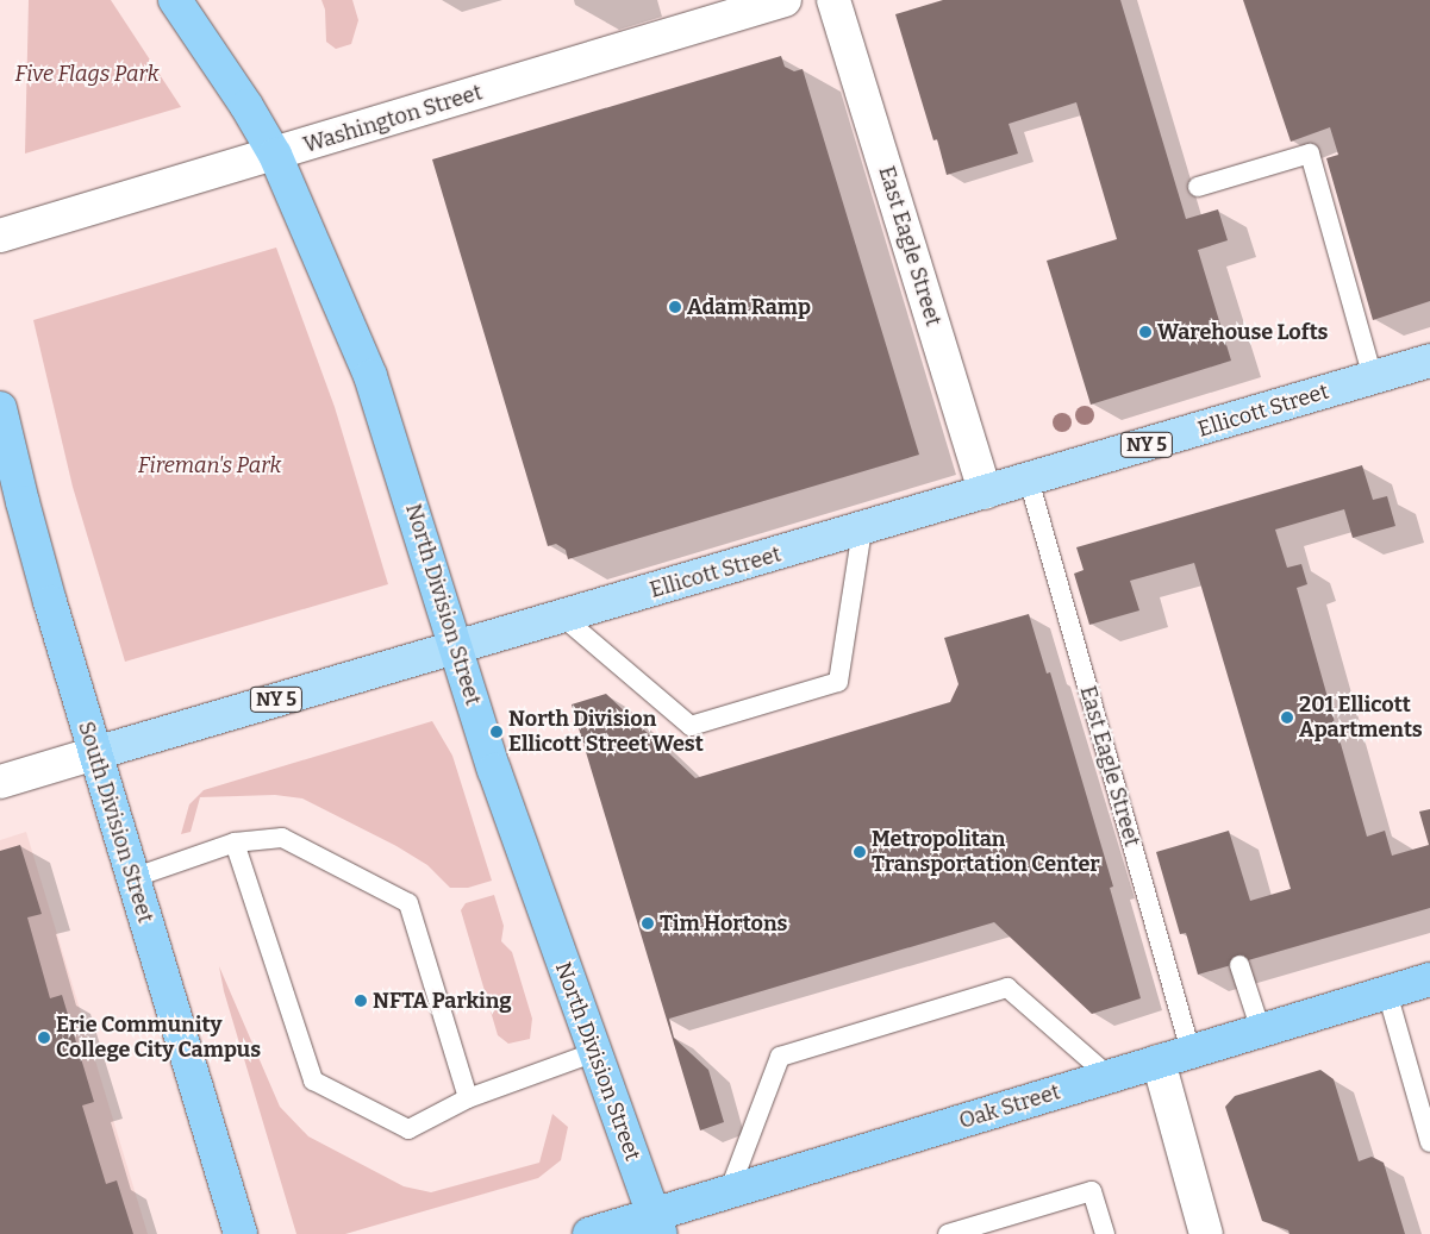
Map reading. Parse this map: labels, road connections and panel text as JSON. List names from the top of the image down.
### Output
{
  "streets": {
    "highway": ["North Division Street", "South Division Street", "Oak Street"],
    "main road": ["Ellicott Street", "NY 5"],
    "street": ["Washington Street", "East Eagle Street"]
  },
  "crossings": [
    ["Washington Street", "North Division Street"],
    ["East Eagle Street", "Ellicott Street"],
    ["East Eagle Street", "Oak Street"],
    ["Ellicott Street", "North Division Street"],
    ["Ellicott Street", "South Division Street"],
    ["North Division Street", "Oak Street"]
  ],
  "parks": ["Five Flags Park", "Fireman's Park"],
  "places": [
    "Adam Ramp",
    "Warehouse Lofts",
    "201 Ellicott Apartments",
    "North Division Ellicott Street West",
    "Metropolitan Transportation Center",
    "Tim Hortons",
    "NFTA Parking",
    "Erie Community College City Campus"
  ]
}
